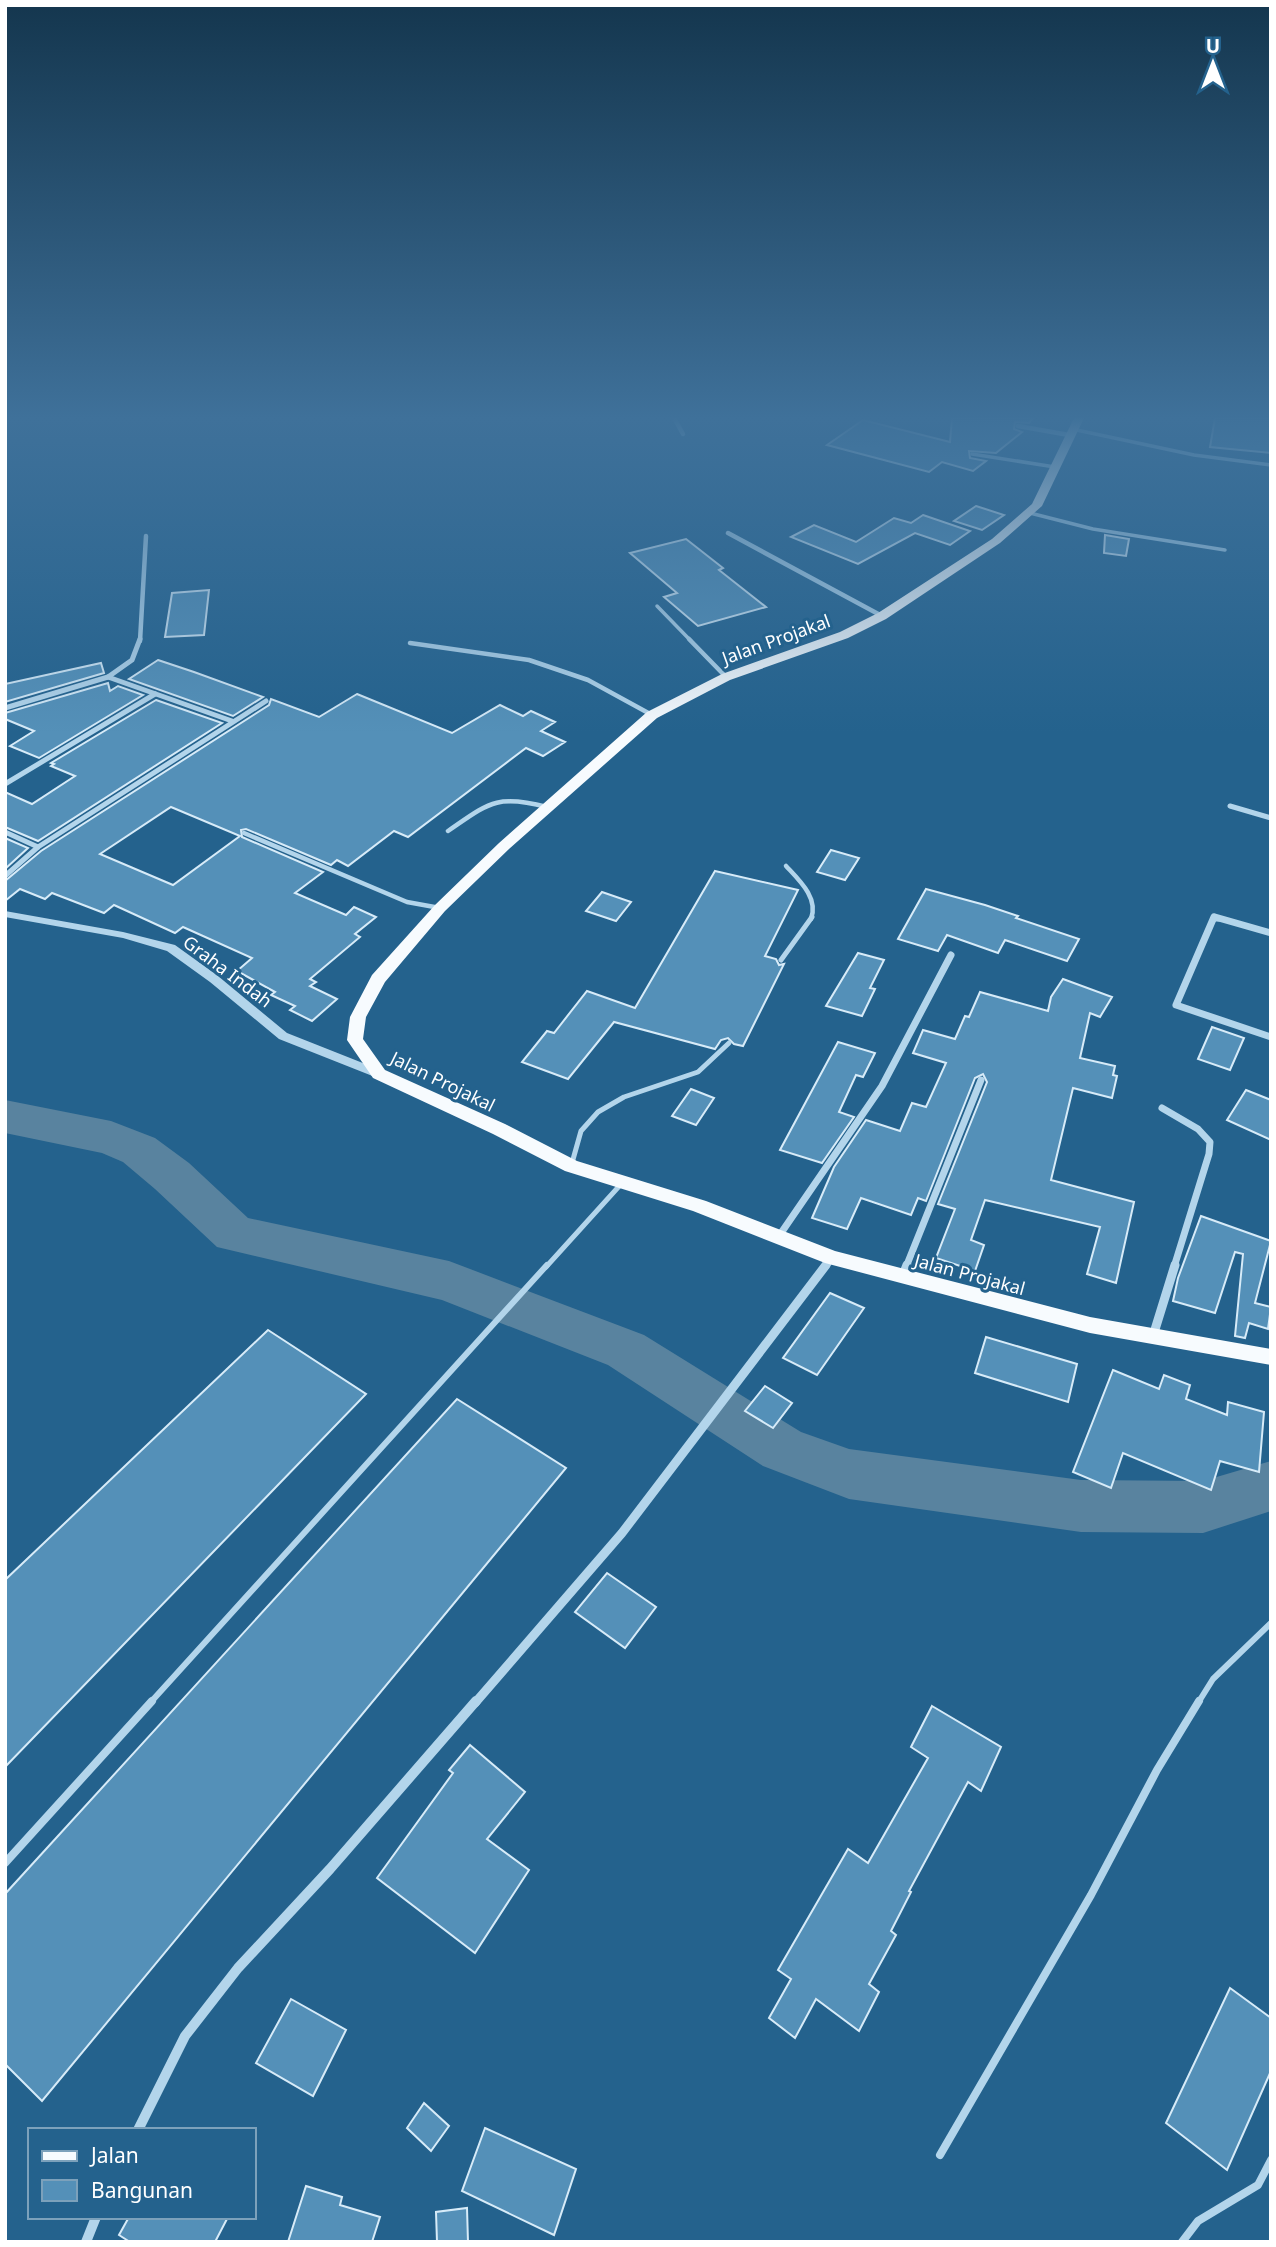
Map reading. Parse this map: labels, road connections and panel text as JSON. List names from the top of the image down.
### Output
{
  "streets": {
    "main road": ["Jalan Projakal"],
    "street": ["Graha Indah"]
  },
  "crossings": [
    ["Jalan Projakal", "Graha Indah"]
  ],
  "legend": ["Jalan", "Bangunan"],
  "north": "top"
}
